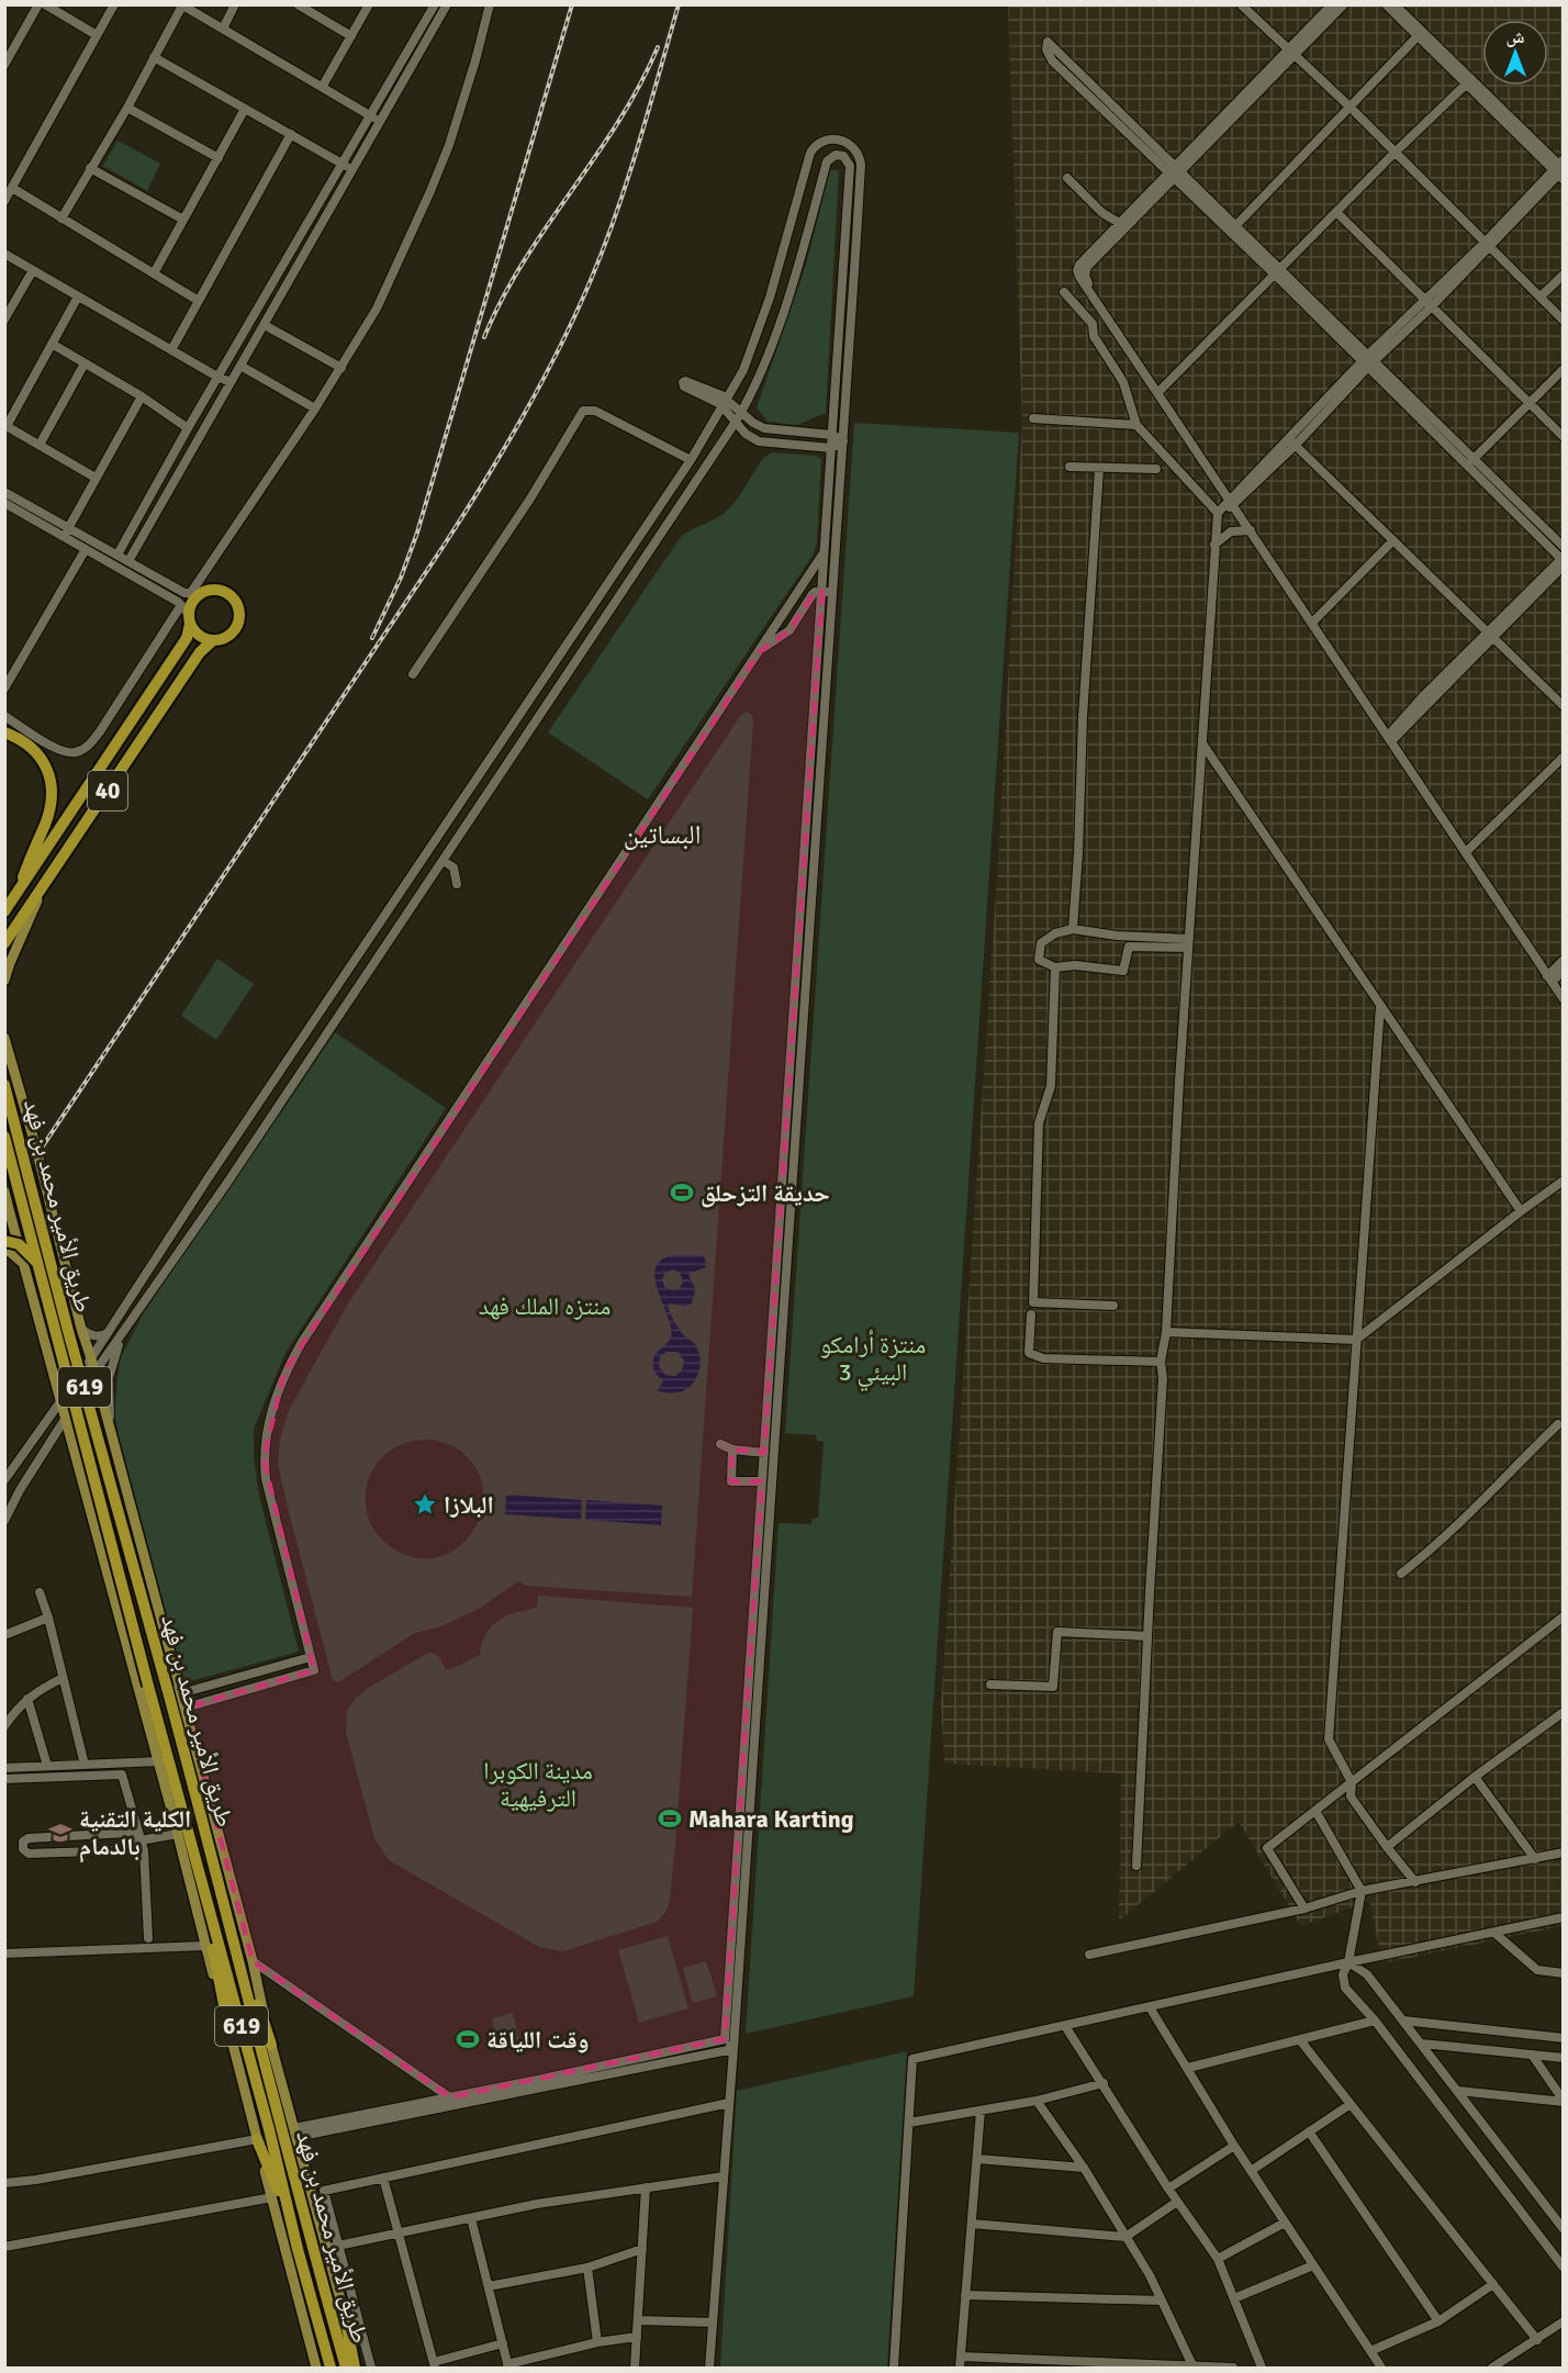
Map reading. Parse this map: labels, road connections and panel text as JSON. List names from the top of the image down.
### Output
{
  "streets": {
    "highway": ["40", "طريق الأمير محمد بن فهد", "619"]
  },
  "districts": ["البساتين"],
  "parks": ["منتزه الملك فهد", "منتزة أرامكو البيئي 3", "مدينة الكوبرا الترفيهية"],
  "places": {
    "sports": ["حديقة التزحلق", "Mahara Karting", "وقت اللياقة"],
    "place": ["البلازا"],
    "school or university": ["الكلية التقنية بالدمام"]
  },
  "north": "top"
}
